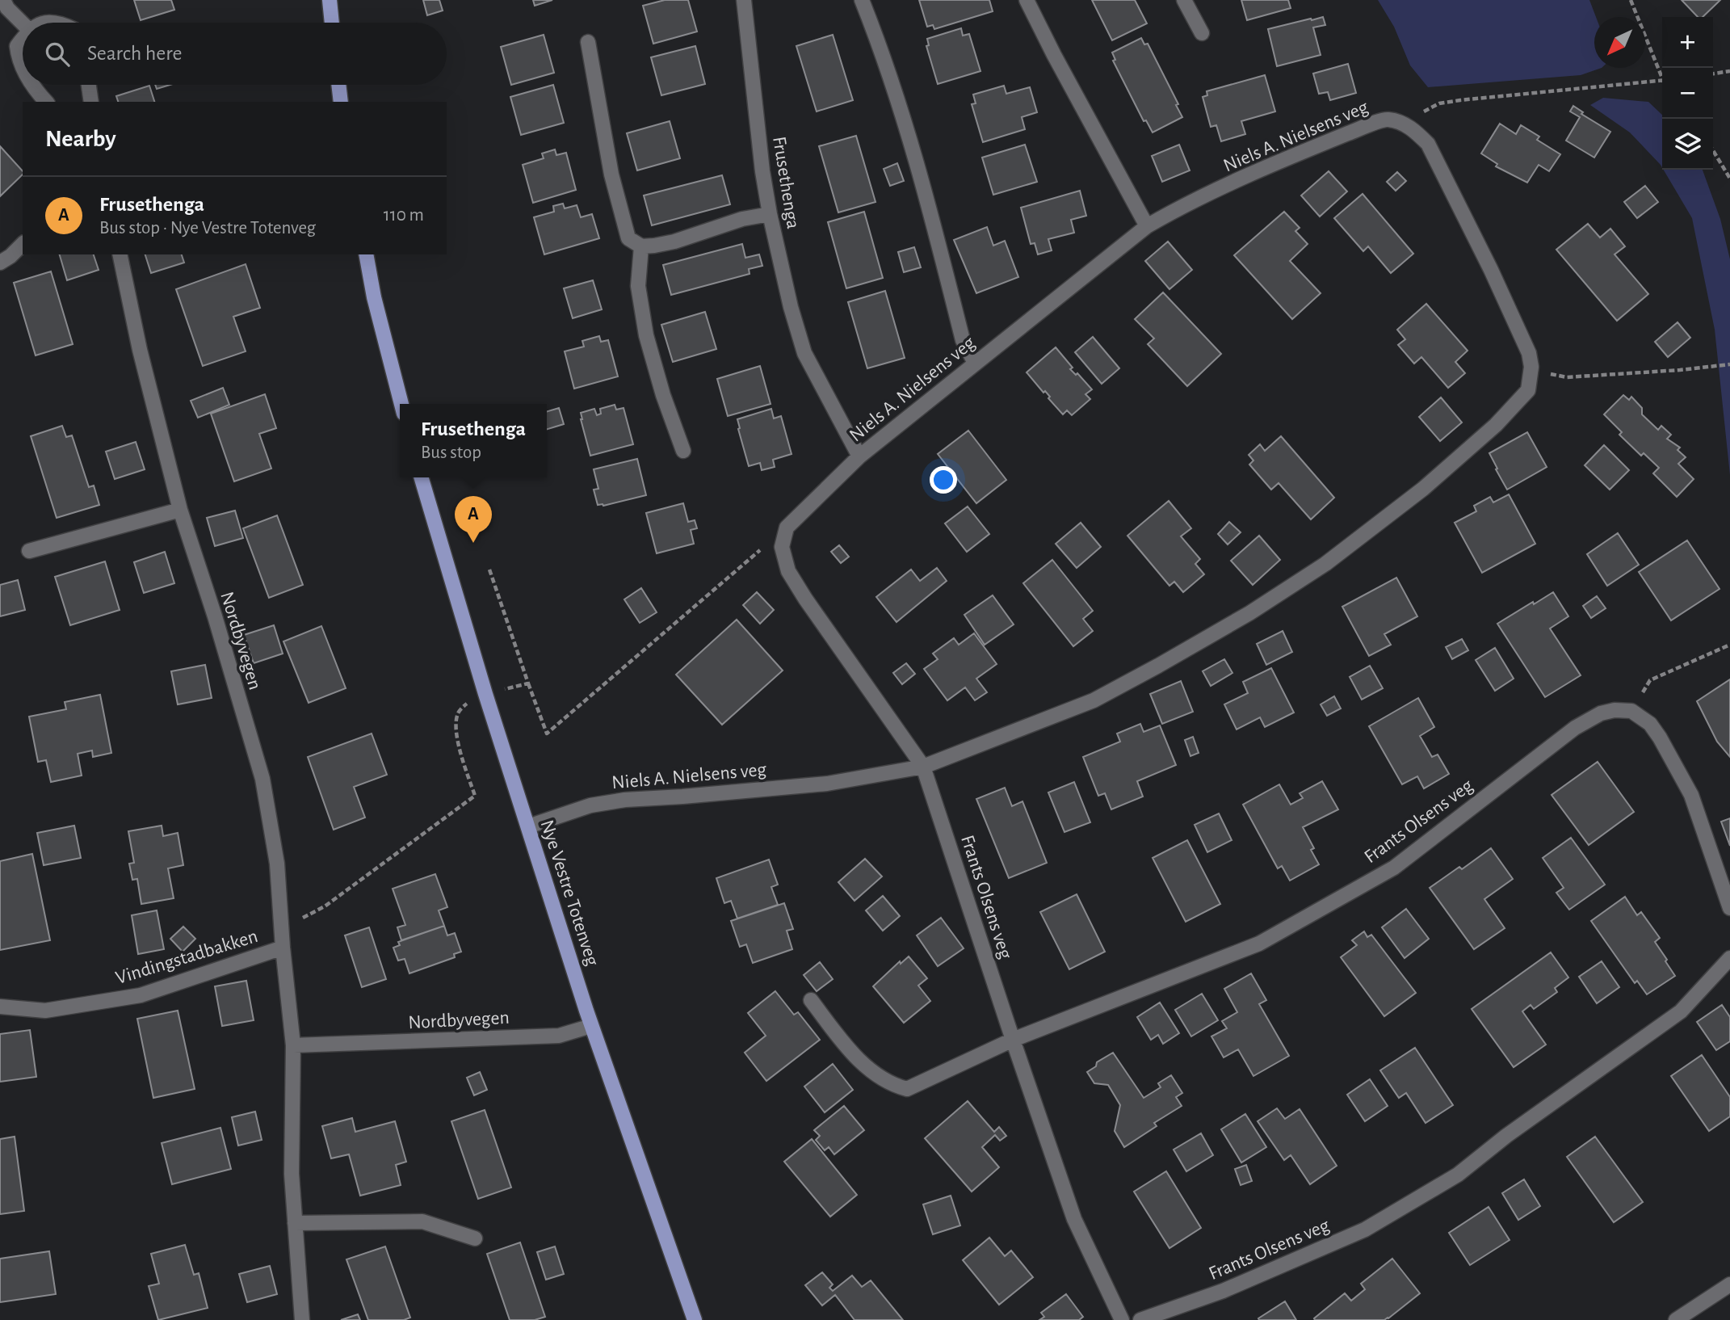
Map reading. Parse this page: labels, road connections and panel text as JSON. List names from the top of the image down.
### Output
{
  "streets": {
    "main road": ["Nye Vestre Totenveg"],
    "street": [
      "Niels A. Nielsens veg",
      "Frusethenga",
      "Nordbyvegen",
      "Frants Olsens veg",
      "Vindingstadbakken"
    ]
  },
  "crossings": [
    ["Niels A. Nielsens veg", "Frusethenga"],
    ["Niels A. Nielsens veg", "Frants Olsens veg"],
    ["Niels A. Nielsens veg", "Nye Vestre Totenveg"],
    ["Nordbyvegen", "Nye Vestre Totenveg"],
    ["Nordbyvegen", "Vindingstadbakken"]
  ],
  "north": "bottom left",
  "page": {
    "map_buttons": ["+", "−"],
    "search": "Search here",
    "heading": "Nearby",
    "list": [
      {
        "mark": "A",
        "name": "Frusethenga",
        "note": "Bus stop · Nye Vestre Totenveg",
        "value": "110 m"
      }
    ],
    "popup": ["Frusethenga", "Bus stop"],
    "pins": "A"
  }
}
